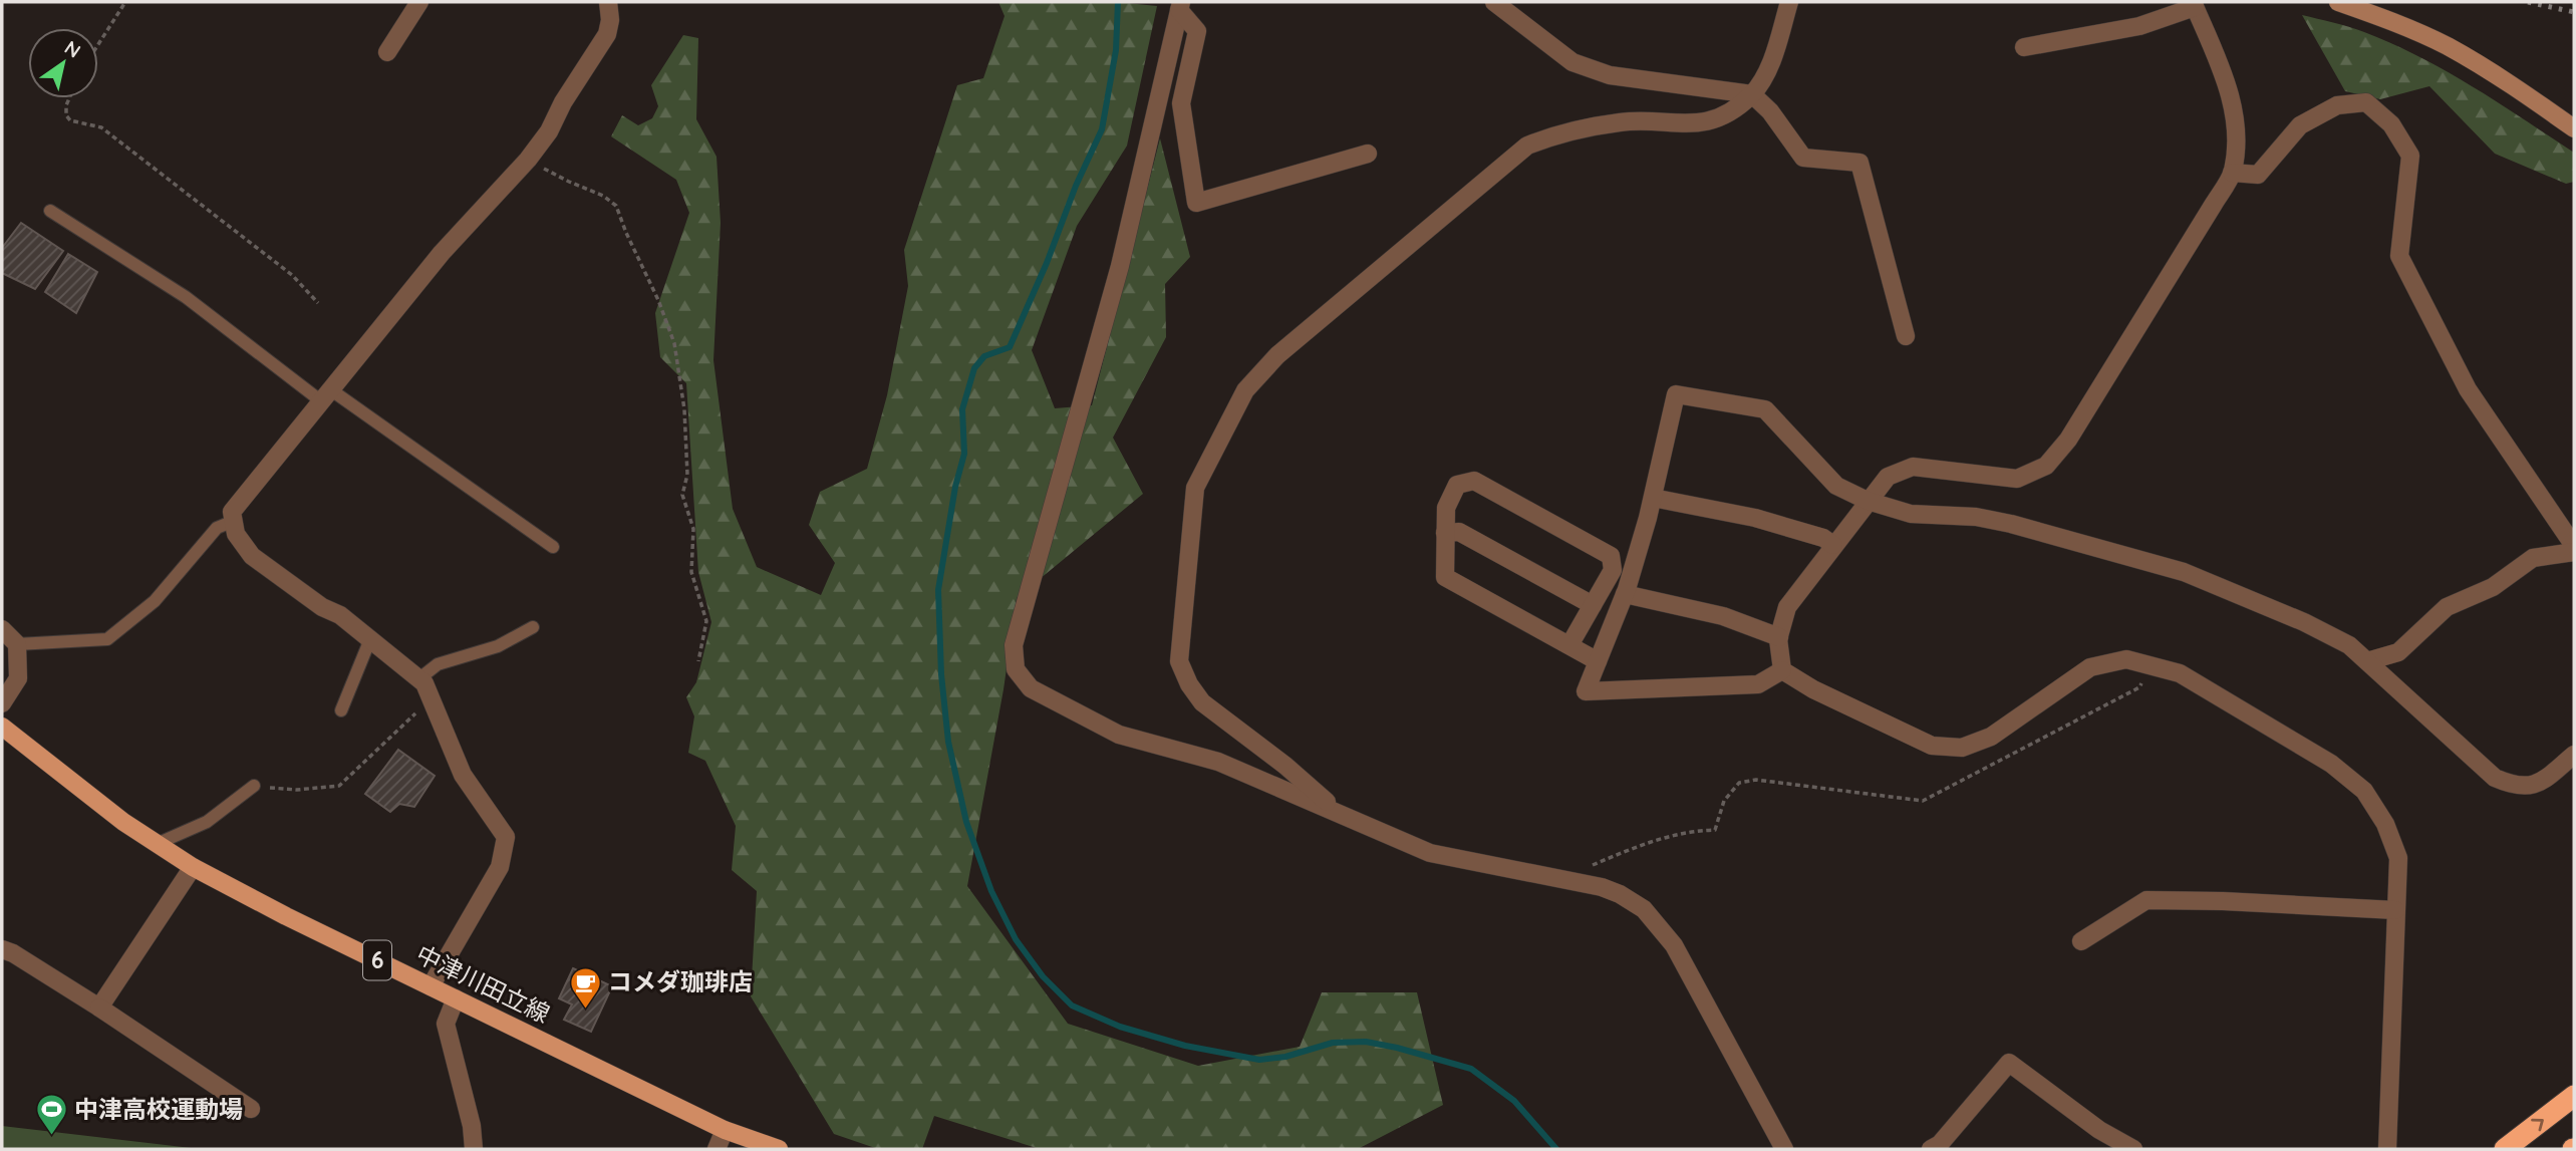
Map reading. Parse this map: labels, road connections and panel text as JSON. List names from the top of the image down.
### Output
{
  "streets": {
    "main road": ["6", "中津川田立線"]
  },
  "places": {
    "cafe": ["コメダ珈琲店"],
    "sports": ["中津高校運動場"]
  },
  "north": "top right"
}
